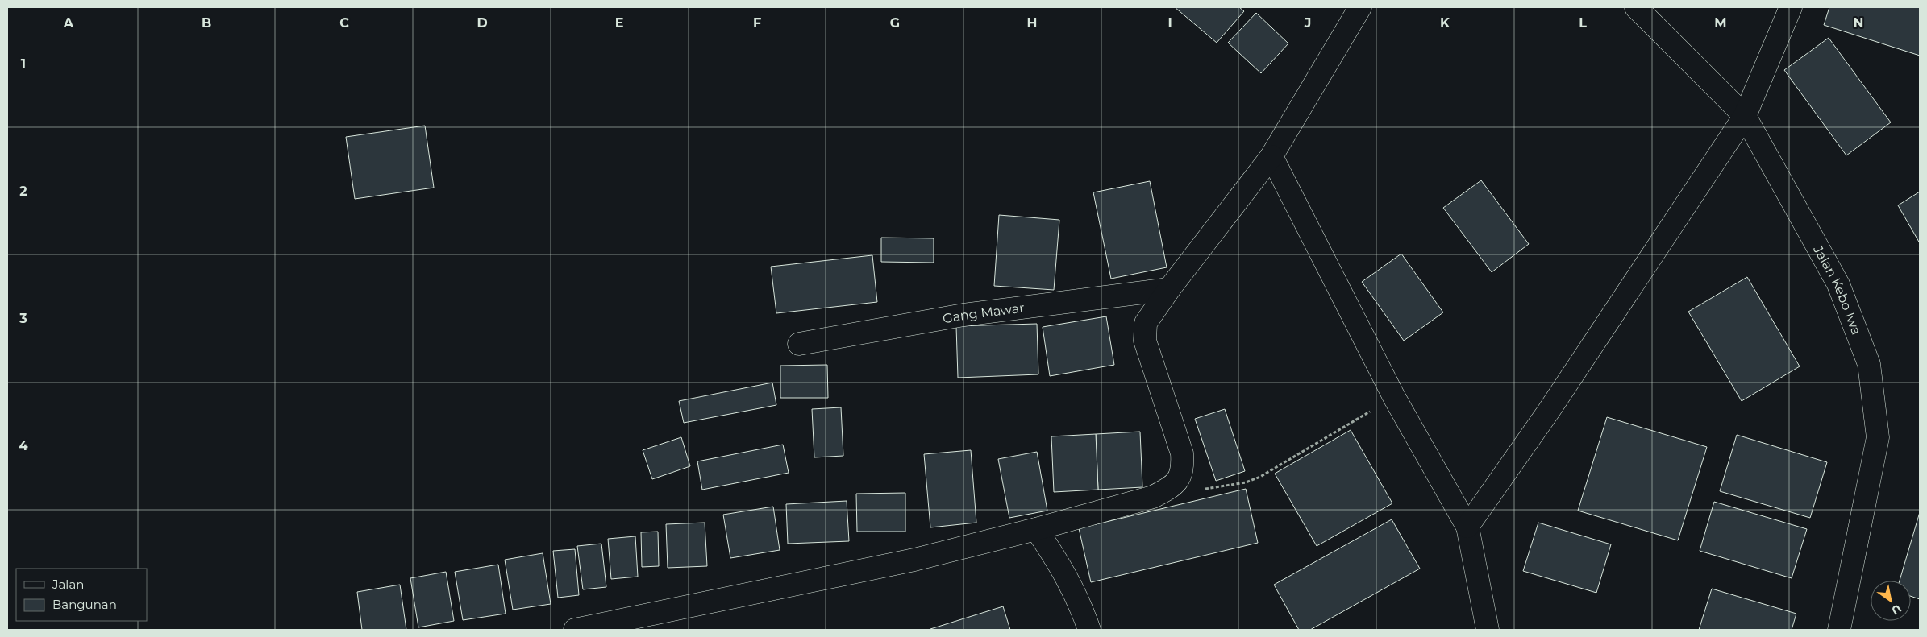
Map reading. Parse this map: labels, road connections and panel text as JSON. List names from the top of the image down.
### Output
{
  "streets": {
    "street": ["Jalan Kebo Iwa", "Gang Mawar"]
  },
  "legend": ["Jalan", "Bangunan"],
  "north": "bottom right",
  "grid": {
    "columns": [
      "A",
      "B",
      "C",
      "D",
      "E",
      "F",
      "G",
      "H",
      "I",
      "J",
      "K",
      "L",
      "M",
      "N"
    ],
    "rows": [
      "1",
      "2",
      "3",
      "4"
    ]
  }
}
